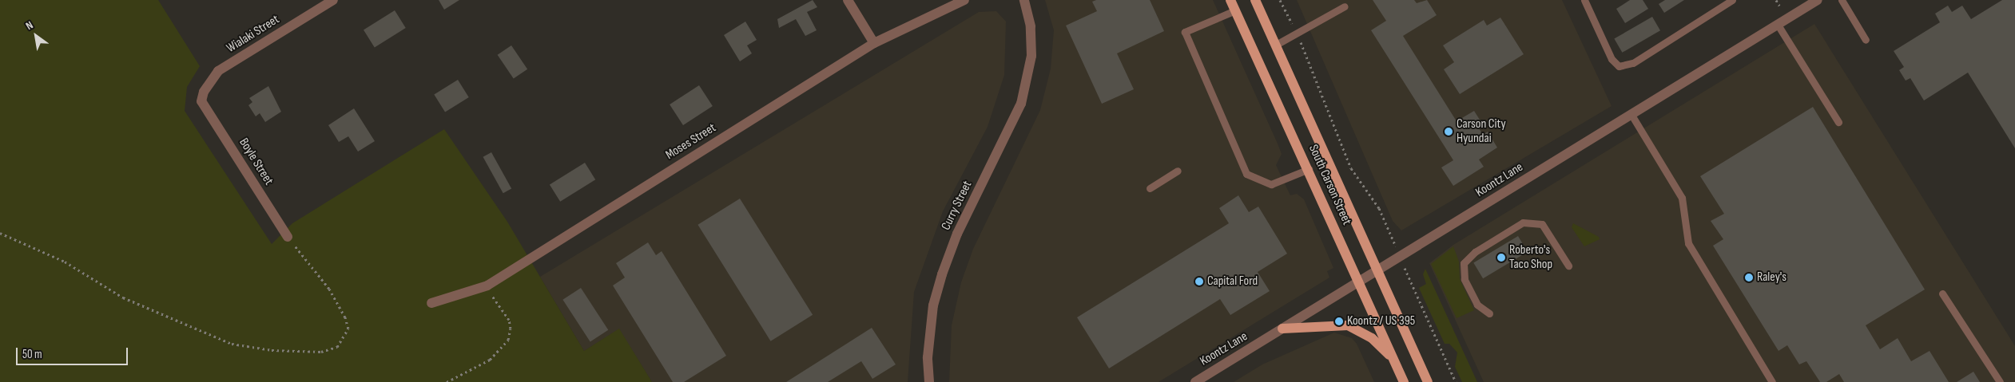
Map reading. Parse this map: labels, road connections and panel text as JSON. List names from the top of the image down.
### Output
{
  "streets": {
    "main road": ["South Carson Street"],
    "street": [
      "Wialaki Street",
      "Moses Street",
      "Boyle Street",
      "Koontz Lane",
      "Curry Street"
    ]
  },
  "crossings": [
    ["Wialaki Street", "Boyle Street"],
    ["Koontz Lane", "South Carson Street"]
  ],
  "places": [
    "Carson City Hyundai",
    "Roberto's Taco Shop",
    "Raley's",
    "Capital Ford",
    "Koontz / US 395"
  ],
  "scale_bar": "50 m",
  "north": "top left"
}
